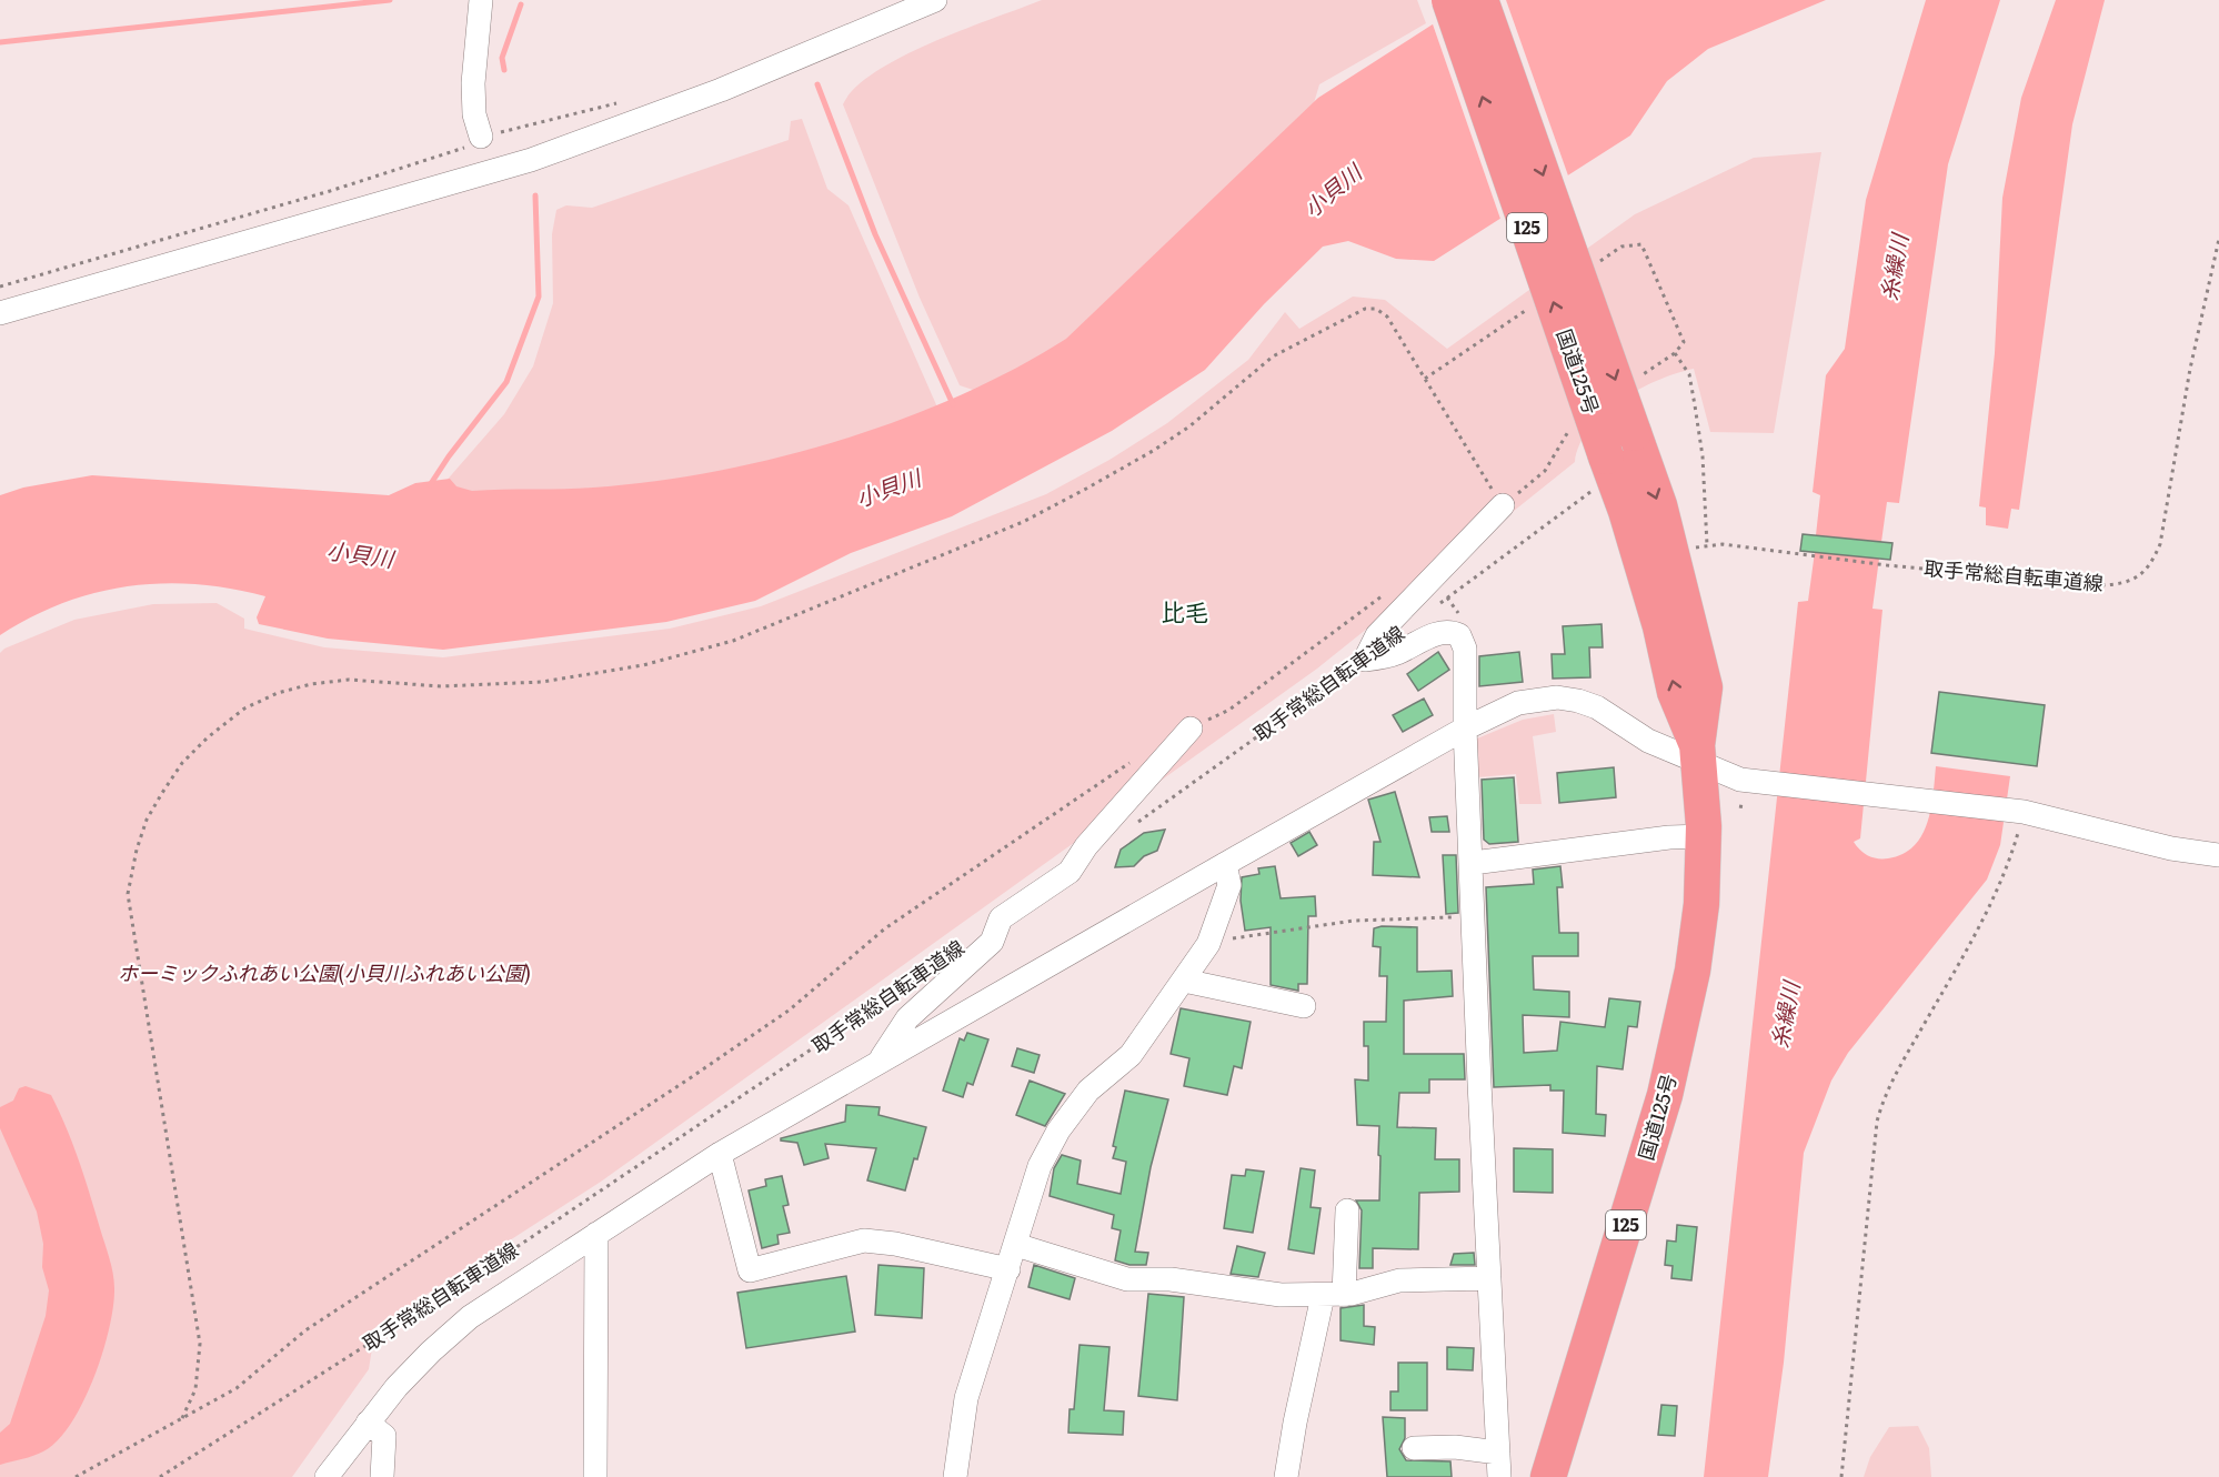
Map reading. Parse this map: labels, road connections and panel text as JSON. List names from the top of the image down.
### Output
{
  "streets": {
    "highway": ["125", "国道125号"],
    "path": ["取手常総自転車道線"]
  },
  "districts": ["比毛"],
  "water": ["小貝川", "糸繰川"],
  "parks": ["ホーミックふれあい公園(小貝川ふれあい公園)"]
}
